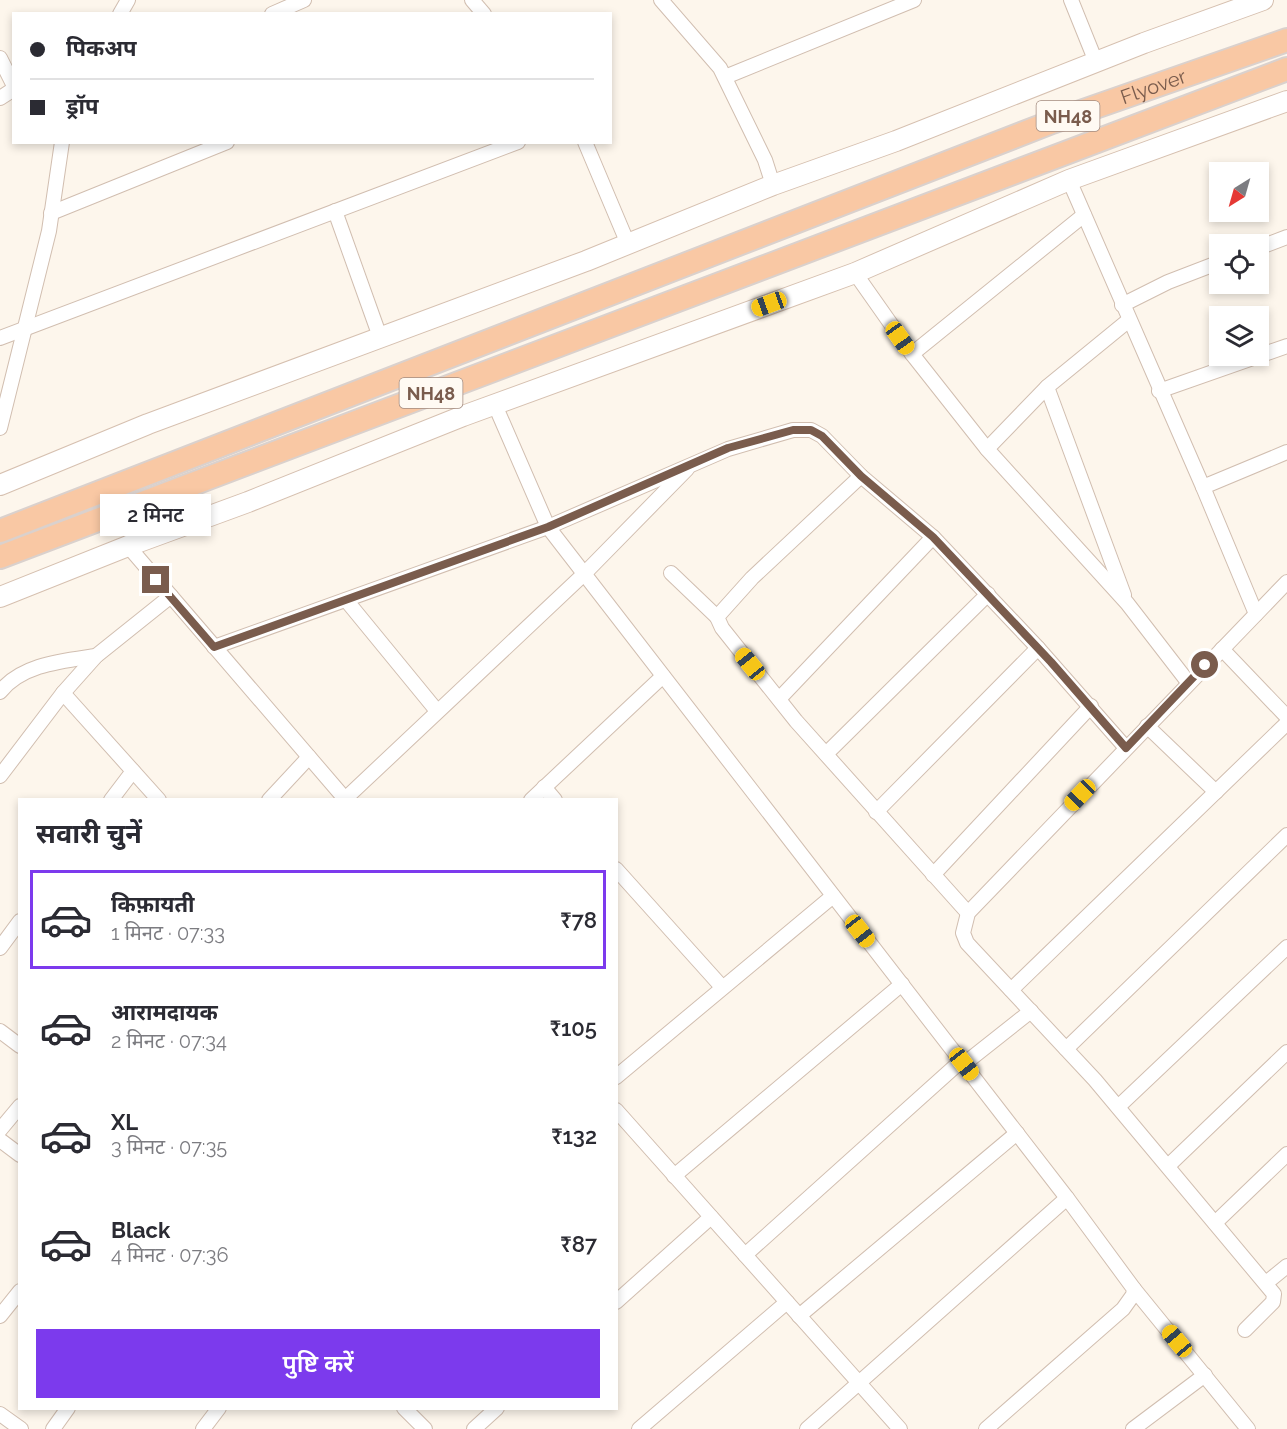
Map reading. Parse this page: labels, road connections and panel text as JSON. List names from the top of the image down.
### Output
{
  "streets": {
    "highway": ["Flyover", "NH48"]
  },
  "north": "bottom left",
  "page": {
    "banner": ["पिकअप", "ड्रॉप"],
    "bubble": "2 मिनट",
    "heading": "सवारी चुनें",
    "list": [
      {
        "name": "किफ़ायती",
        "note": "1 मिनट · 07:33",
        "value": "₹78"
      },
      {
        "name": "आरामदायक",
        "note": "2 मिनट · 07:34",
        "value": "₹105"
      },
      {
        "name": "XL",
        "note": "3 मिनट · 07:35",
        "value": "₹132"
      },
      {
        "name": "Black",
        "note": "4 मिनट · 07:36",
        "value": "₹87"
      }
    ],
    "buttons": "पुष्टि करें"
  }
}
